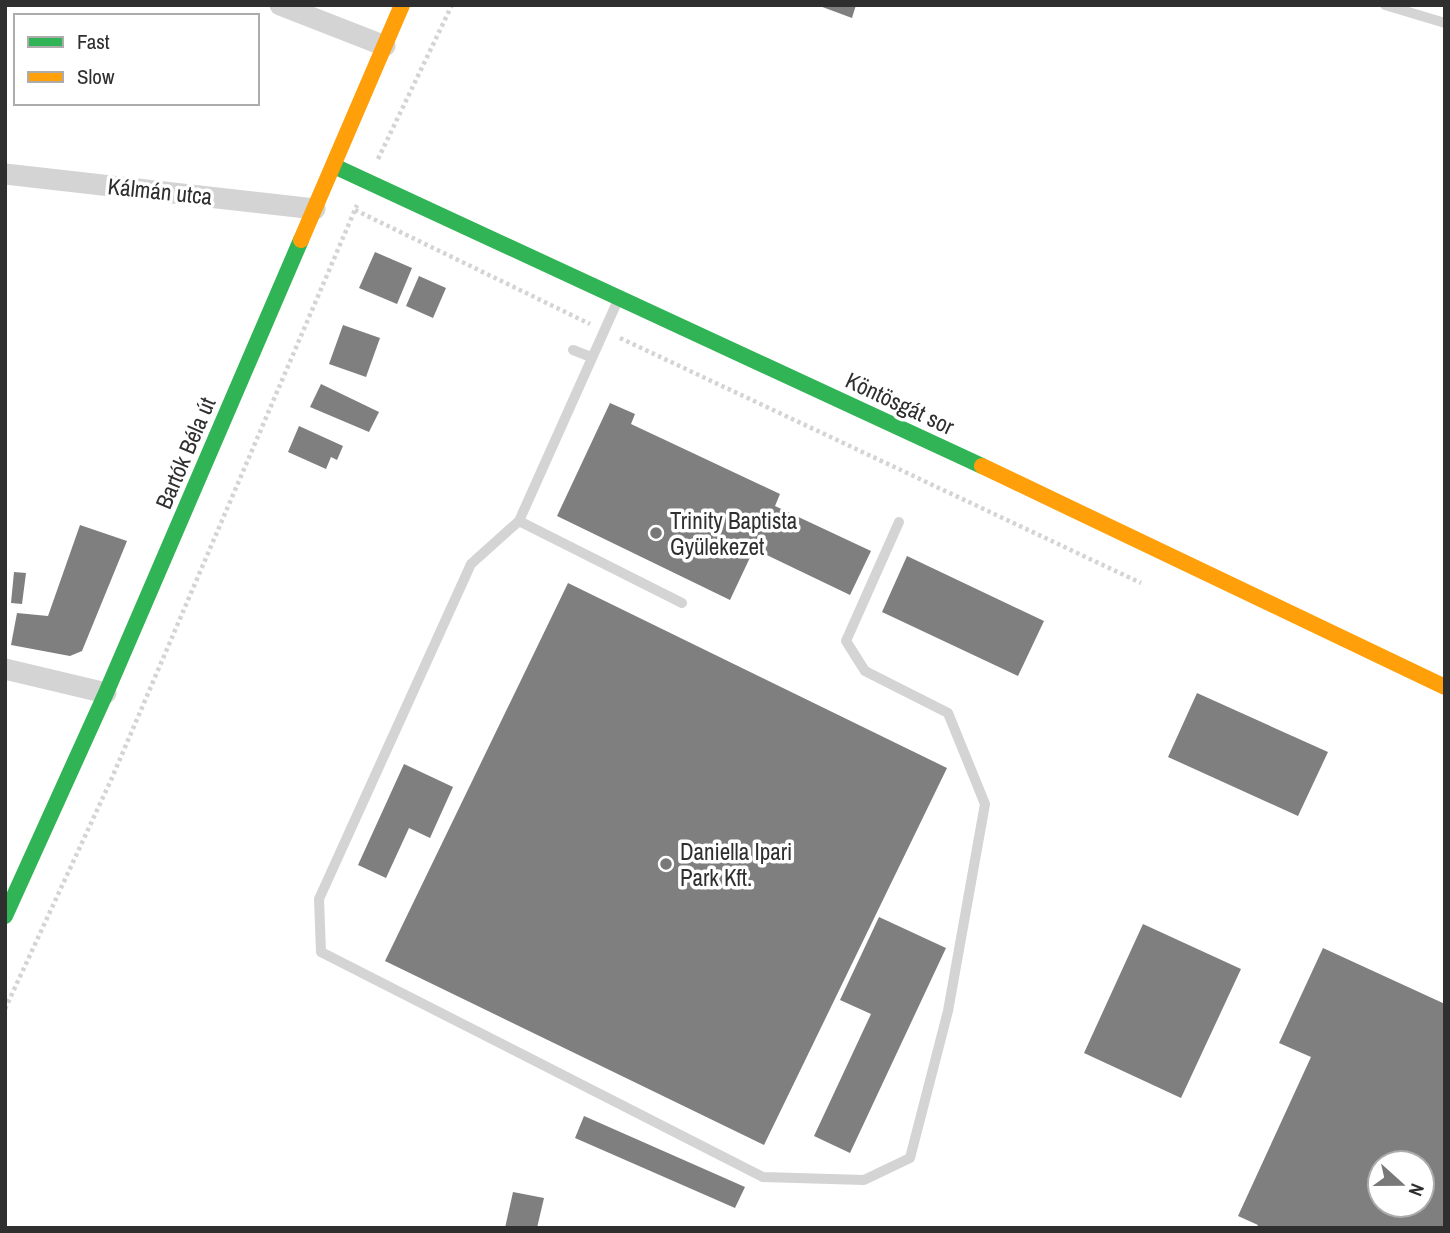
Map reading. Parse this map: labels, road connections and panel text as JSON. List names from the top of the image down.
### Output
{
  "streets": {
    "street": ["Kálmán utca", "Köntösgát sor", "Bartók Béla út"]
  },
  "crossings": [
    ["Kálmán utca", "Bartók Béla út"],
    ["Köntösgát sor", "Bartók Béla út"]
  ],
  "places": ["Trinity Baptista Gyülekezet", "Daniella Ipari Park Kft."],
  "legend": ["Fast", "Slow"],
  "north": "right"
}
